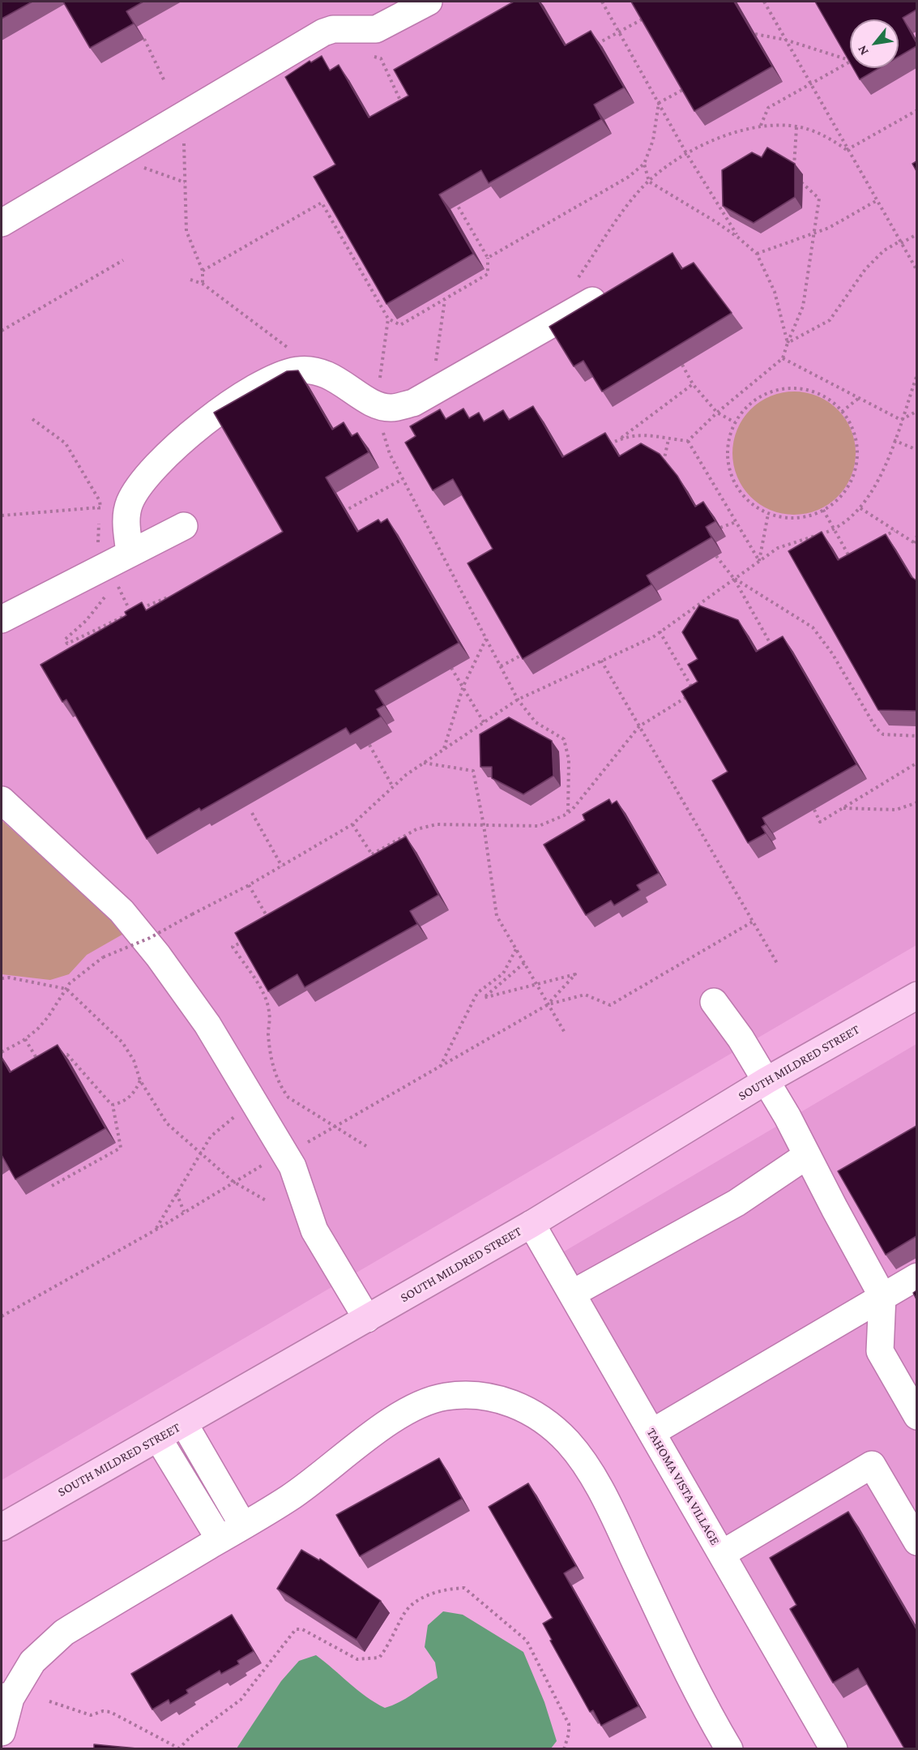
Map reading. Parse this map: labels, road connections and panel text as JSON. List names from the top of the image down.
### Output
{
  "streets": {
    "main road": ["SOUTH MILDRED STREET"],
    "lane": ["TAHOMA VISTA VILLAGE"]
  },
  "crossings": [
    ["SOUTH MILDRED STREET", "TAHOMA VISTA VILLAGE"]
  ],
  "north": "bottom left"
}
